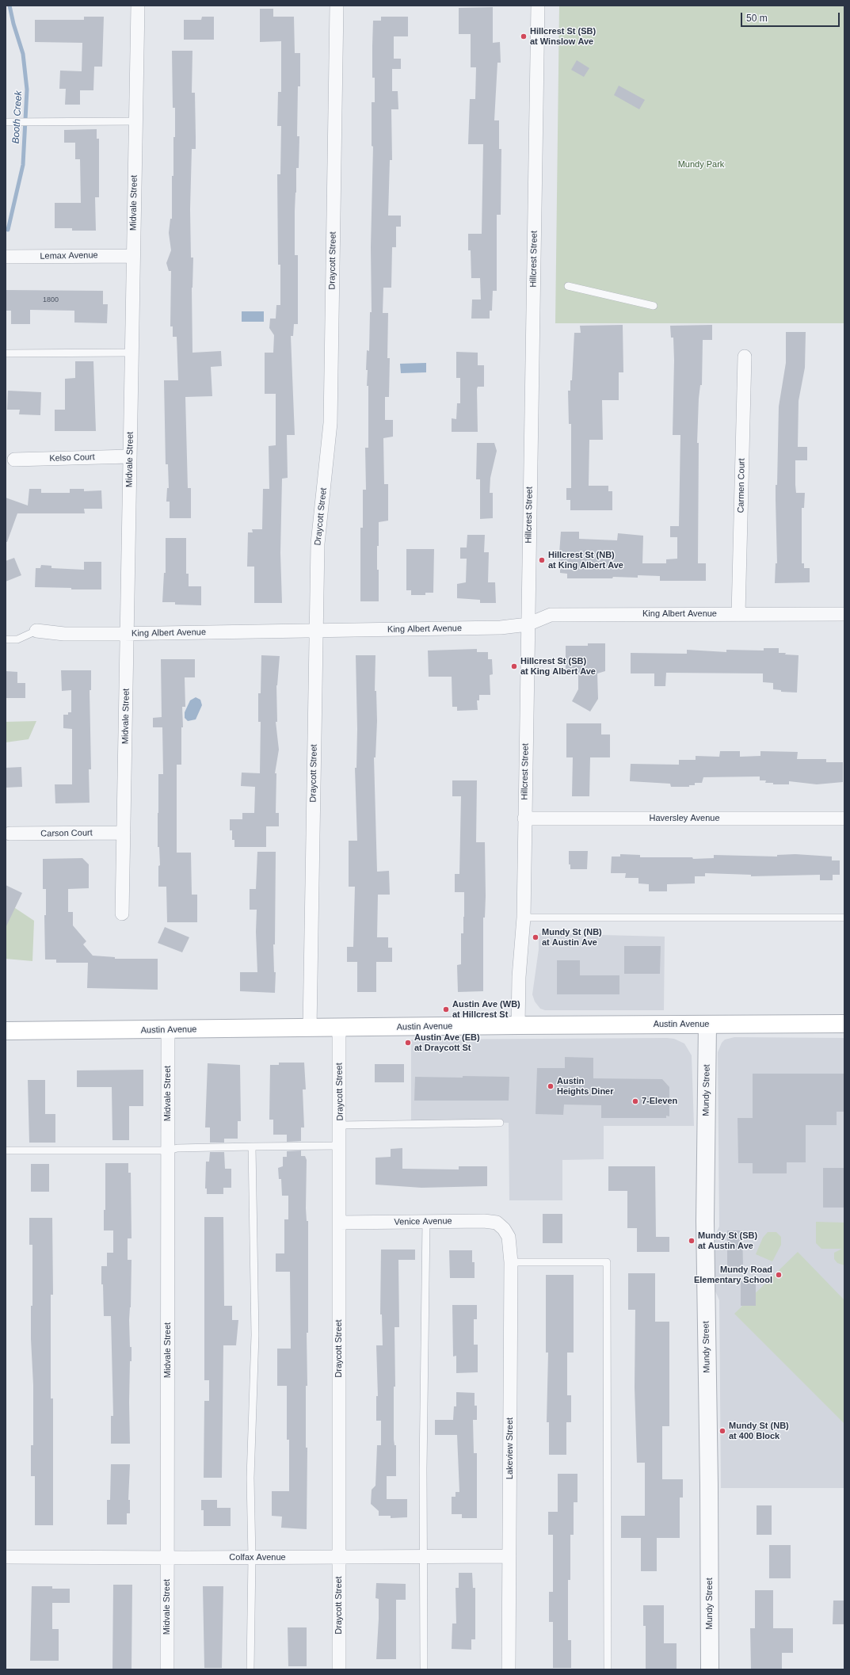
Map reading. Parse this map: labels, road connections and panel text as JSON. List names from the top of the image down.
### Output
{
  "streets": {
    "main road": ["Austin Avenue"],
    "street": [
      "Midvale Street",
      "Lemax Avenue",
      "Hillcrest Street",
      "Draycott Street",
      "Kelso Court",
      "Carmen Court",
      "King Albert Avenue",
      "Haversley Avenue",
      "Carson Court",
      "Mundy Street",
      "Venice Avenue",
      "Lakeview Street",
      "Colfax Avenue"
    ]
  },
  "crossings": [
    ["Midvale Street", "Lemax Avenue"],
    ["Midvale Street", "Kelso Court"],
    ["Midvale Street", "King Albert Avenue"],
    ["Midvale Street", "Carson Court"],
    ["Midvale Street", "Austin Avenue"],
    ["Midvale Street", "Colfax Avenue"],
    ["Hillcrest Street", "King Albert Avenue"],
    ["Hillcrest Street", "Haversley Avenue"],
    ["Hillcrest Street", "Austin Avenue"],
    ["Draycott Street", "King Albert Avenue"],
    ["Draycott Street", "Austin Avenue"],
    ["Draycott Street", "Venice Avenue"],
    ["Draycott Street", "Colfax Avenue"],
    ["Carmen Court", "King Albert Avenue"],
    ["Austin Avenue", "Mundy Street"],
    ["Venice Avenue", "Lakeview Street"],
    ["Lakeview Street", "Colfax Avenue"]
  ],
  "water": ["Booth Creek"],
  "parks": ["Mundy Park"],
  "places": [
    "Hillcrest St (SB) at Winslow Ave",
    "Hillcrest St (NB) at King Albert Ave",
    "Hillcrest St (SB) at King Albert Ave",
    "Mundy St (NB) at Austin Ave",
    "Austin Ave (WB) at Hillcrest St",
    "Austin Ave (EB) at Draycott St",
    "Austin Heights Diner",
    "7-Eleven",
    "Mundy St (SB) at Austin Ave",
    "Mundy Road Elementary School",
    "Mundy St (NB) at 400 Block"
  ],
  "house_numbers": ["1800"],
  "scale_bar": "50 m"
}
